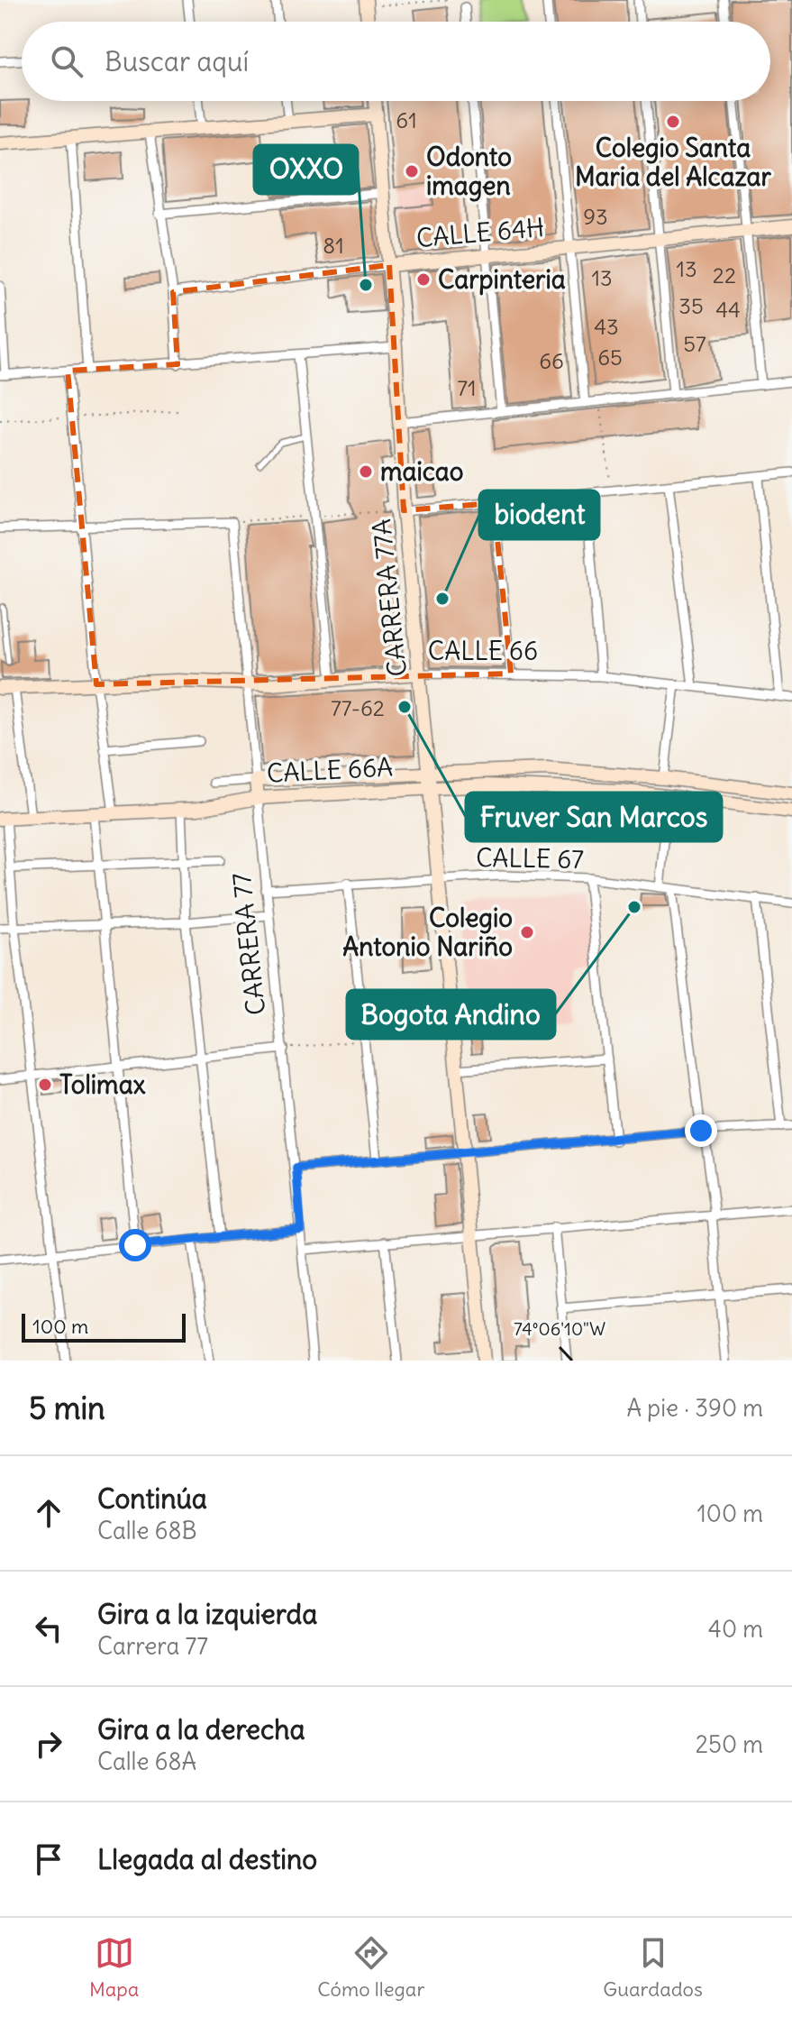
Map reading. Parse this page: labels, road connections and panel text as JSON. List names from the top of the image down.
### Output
{
  "streets": {
    "street": [
      "CALLE 64H",
      "CARRERA 77A",
      "CALLE 66",
      "CALLE 66A",
      "CALLE 67",
      "CARRERA 77"
    ]
  },
  "crossings": [
    ["CALLE 64H", "CARRERA 77A"],
    ["CARRERA 77A", "CALLE 66"],
    ["CARRERA 77A", "CALLE 66A"],
    ["CARRERA 77A", "CALLE 67"],
    ["CALLE 66", "CARRERA 77"],
    ["CALLE 66A", "CARRERA 77"],
    ["CALLE 67", "CARRERA 77"]
  ],
  "places": [
    "Colegio Santa Maria del Alcazar",
    "Odonto imagen",
    "Carpinteria",
    "OXXO",
    "maicao",
    "biodent",
    "Fruver San Marcos",
    "Bogota Andino",
    "Colegio Antonio Nariño",
    "Tolimax"
  ],
  "house_numbers": [
    "61",
    "93",
    "81",
    "13",
    "22",
    "13",
    "35",
    "44",
    "43",
    "57",
    "65",
    "66",
    "71",
    "77-62"
  ],
  "scale_bar": "100 m",
  "page": {
    "search": "Buscar aquí",
    "scale": "100 m",
    "heading": ["5 min", "A pie · 390 m"],
    "list": [
      ["Continúa", "Calle 68B", "100 m"],
      ["Gira a la izquierda", "Carrera 77", "40 m"],
      ["Gira a la derecha", "Calle 68A", "250 m"],
      "Llegada al destino"
    ],
    "nav": ["Mapa", "Cómo llegar", "Guardados"]
  },
  "coordinates": ["74°06'10\"W"]
}
